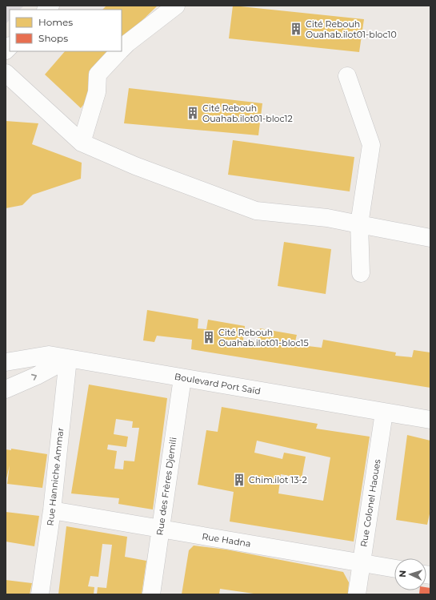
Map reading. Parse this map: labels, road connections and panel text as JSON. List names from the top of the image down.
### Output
{
  "streets": {
    "street": [
      "Boulevard Port Saïd",
      "Rue Hanniche Ammar",
      "Rue des Frères Djemili",
      "Rue Colonel Haoues",
      "Rue Hadna"
    ]
  },
  "crossings": [
    ["Boulevard Port Saïd", "Rue Hanniche Ammar"],
    ["Boulevard Port Saïd", "Rue des Frères Djemili"],
    ["Boulevard Port Saïd", "Rue Colonel Haoues"],
    ["Rue Hanniche Ammar", "Rue Hadna"],
    ["Rue des Frères Djemili", "Rue Hadna"],
    ["Rue Colonel Haoues", "Rue Hadna"]
  ],
  "places": {
    "building": [
      "Cité Rebouh Ouahab.ilot01-bloc10",
      "Cité Rebouh Ouahab.ilot01-bloc12",
      "Cité Rebouh Ouahab.ilot01-bloc15",
      "Chim.ilot 13-2"
    ]
  },
  "legend": ["Homes", "Shops"],
  "north": "left"
}
